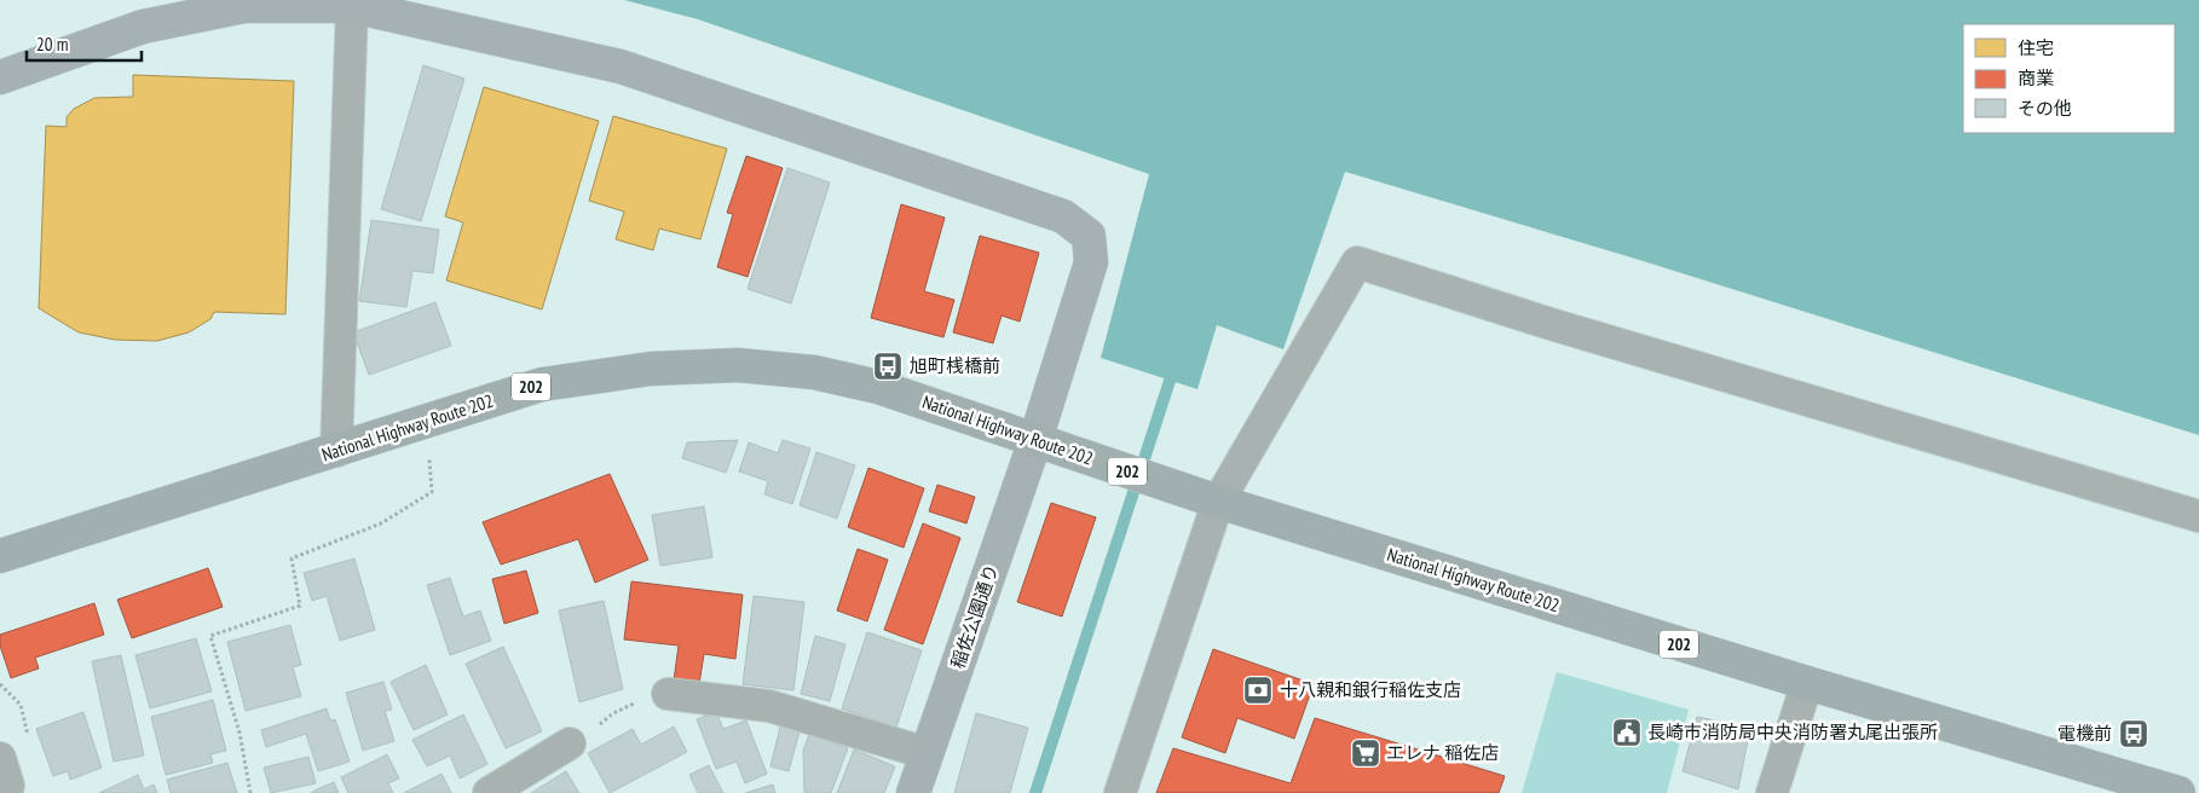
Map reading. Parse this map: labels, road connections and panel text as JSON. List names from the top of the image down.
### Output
{
  "streets": {
    "highway": ["202", "National Highway Route 202"],
    "street": ["稲佐公園通り"]
  },
  "crossings": [
    ["National Highway Route 202", "稲佐公園通り"]
  ],
  "places": {
    "bus stop": ["旭町桟橋前", "電機前"],
    "bank": ["十八親和銀行稲佐支店"],
    "public building": ["長崎市消防局中央消防署丸尾出張所"],
    "supermarket": ["エレナ 稲佐店"]
  },
  "legend": ["住宅", "商業", "その他"],
  "scale_bar": "20 m"
}
